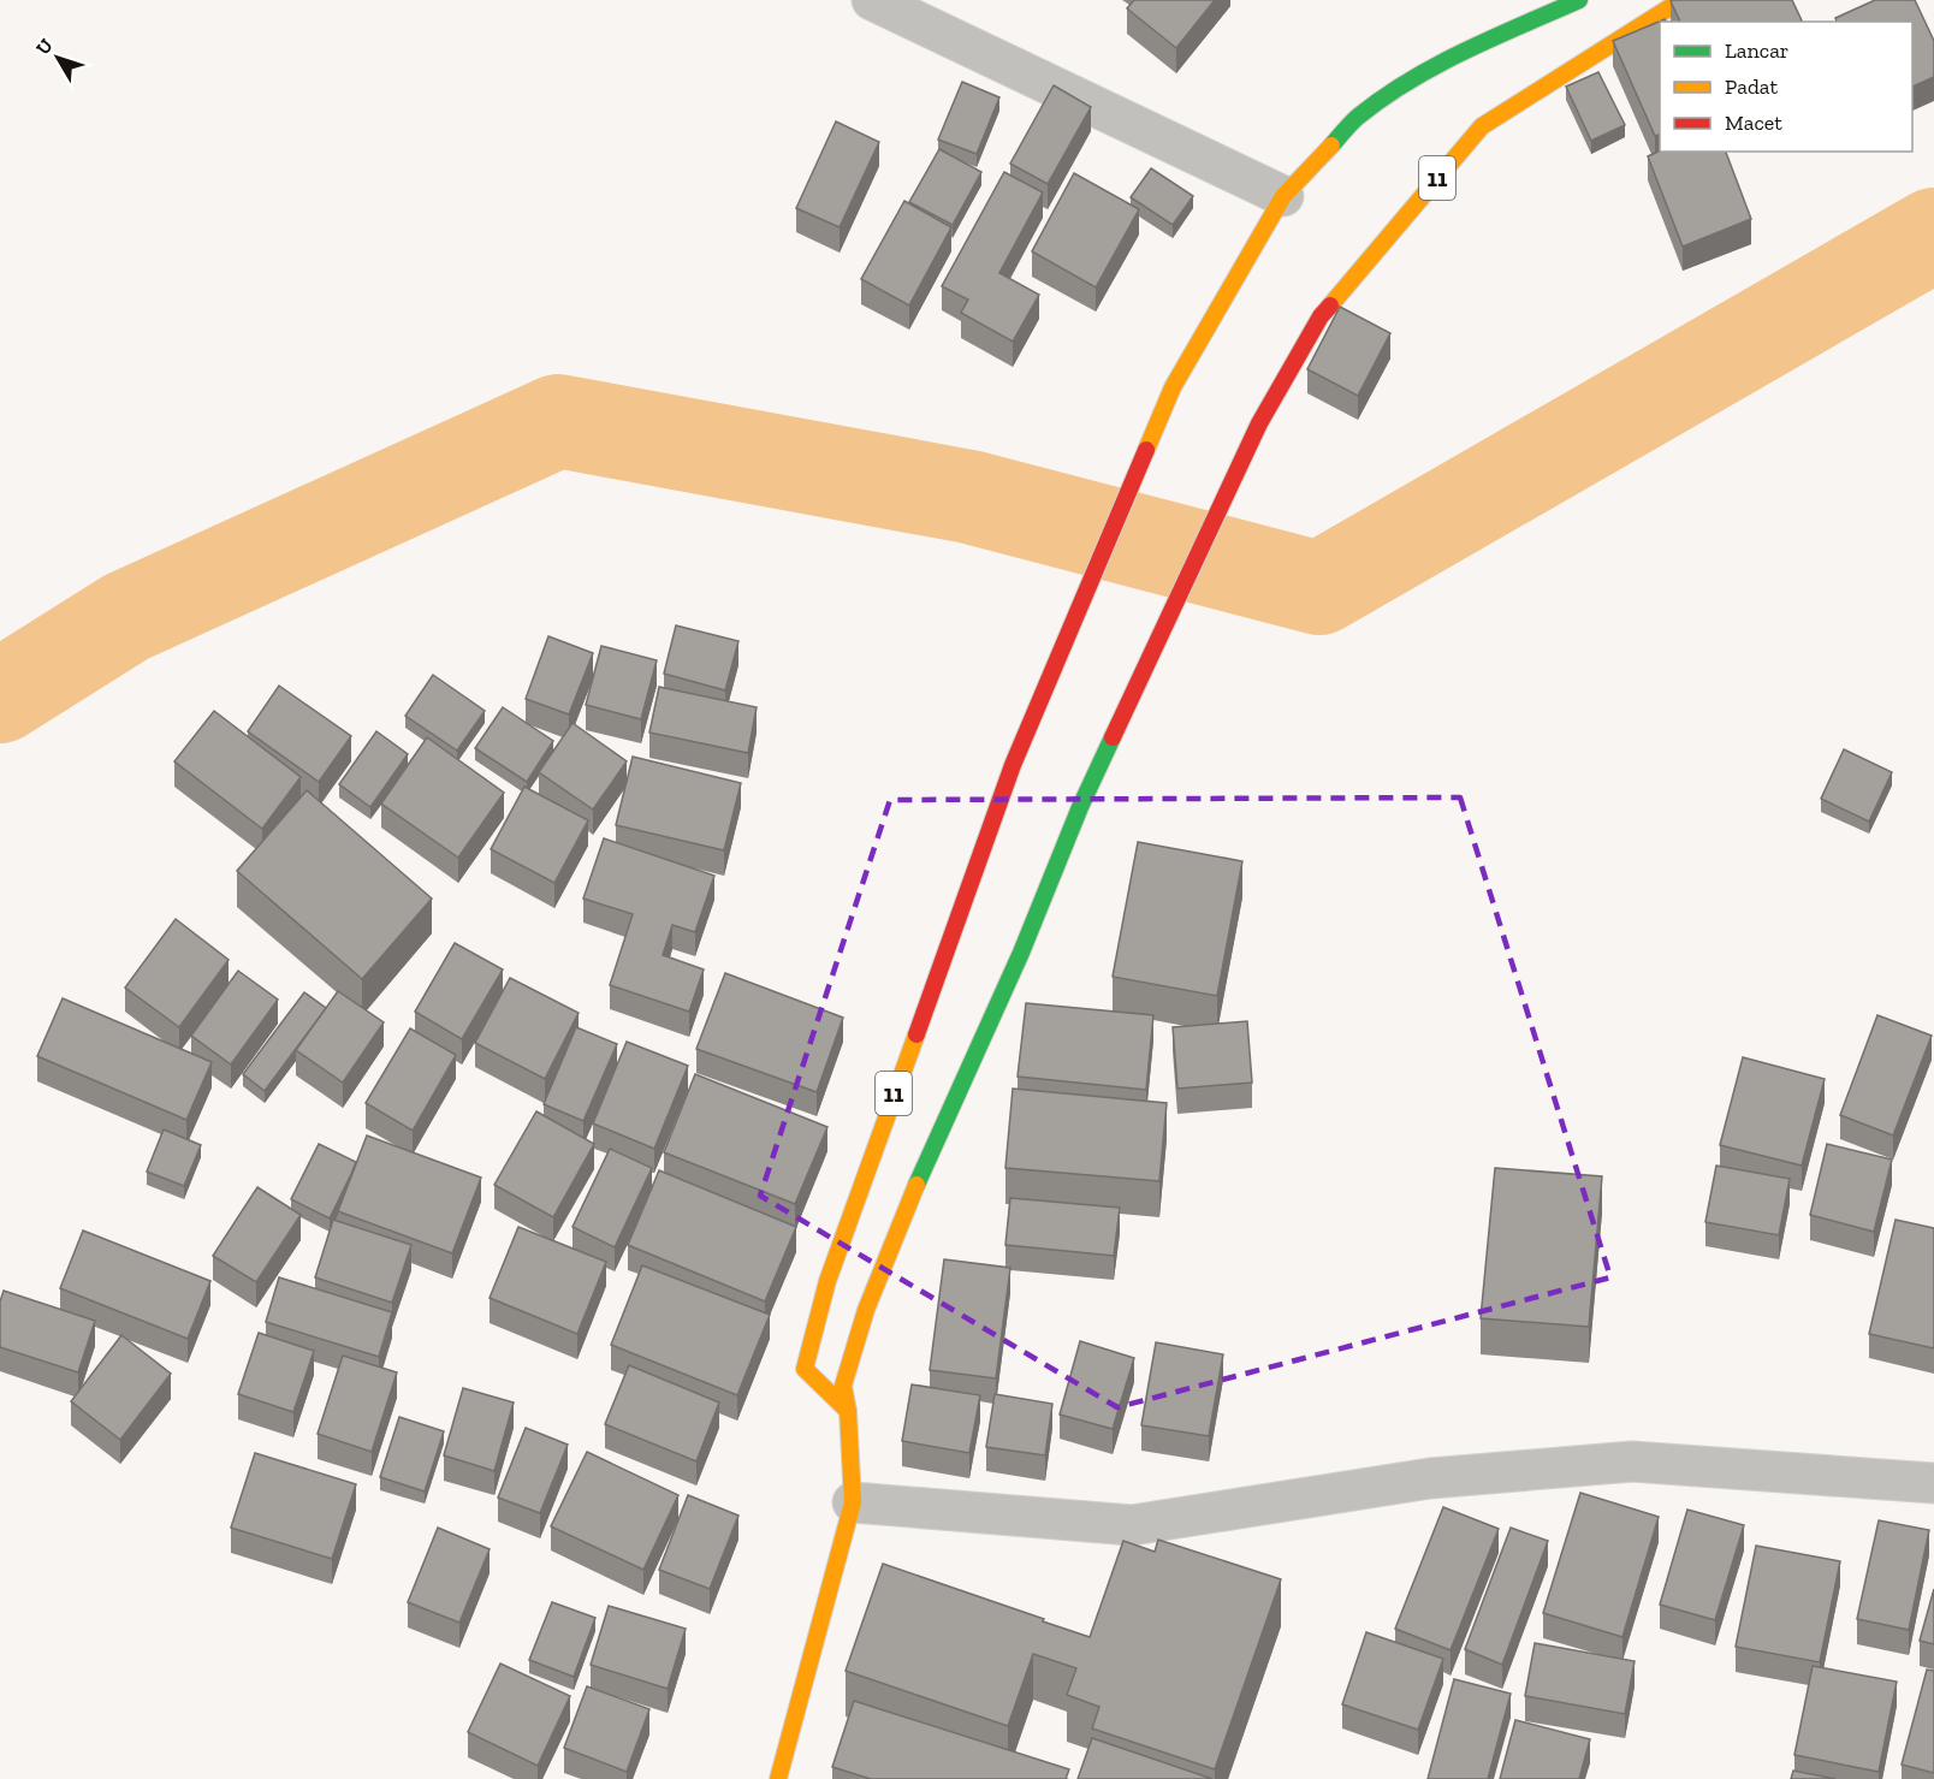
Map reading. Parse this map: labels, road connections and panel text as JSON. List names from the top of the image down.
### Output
{
  "streets": {
    "highway": ["11"]
  },
  "legend": ["Lancar", "Padat", "Macet"],
  "north": "top left"
}
